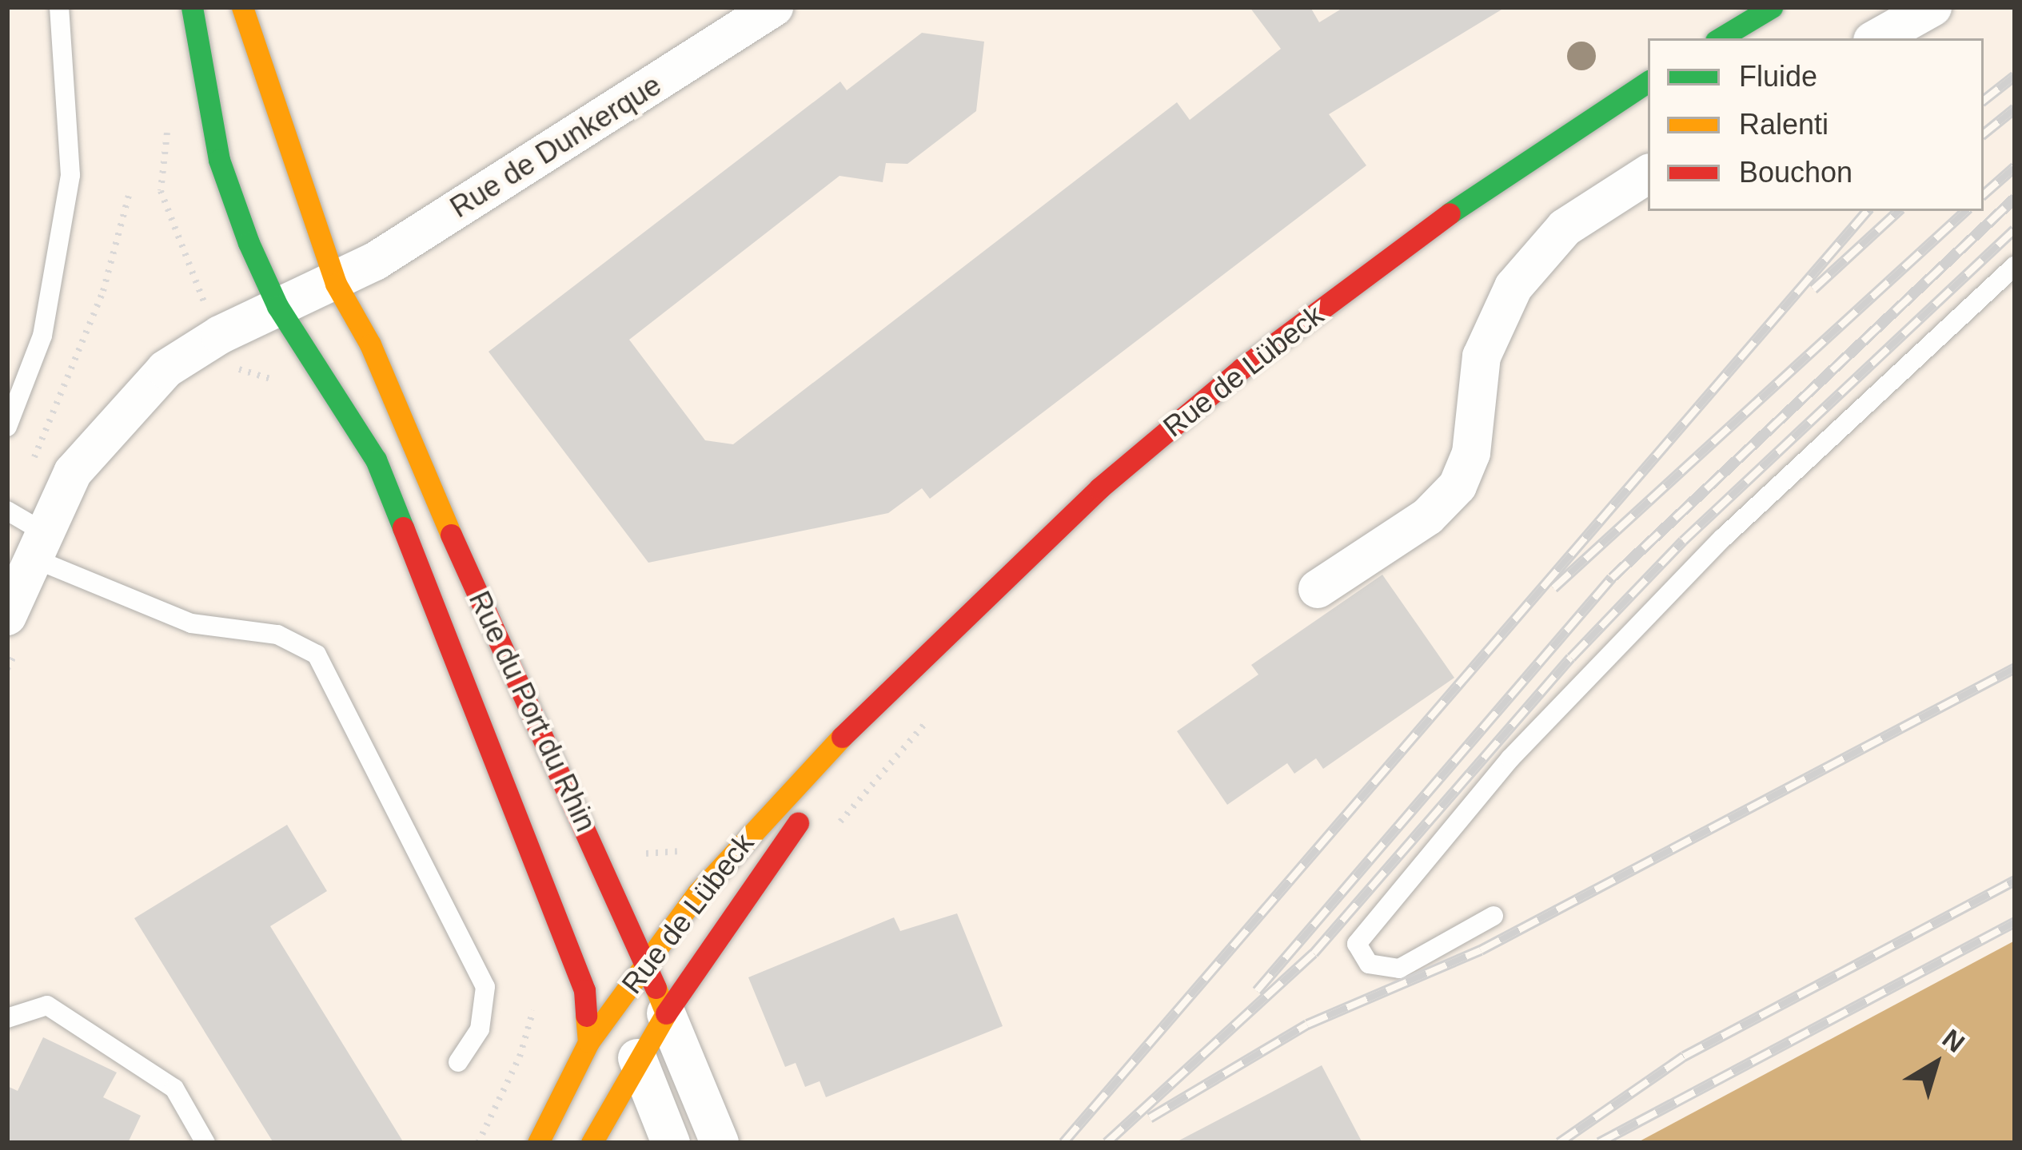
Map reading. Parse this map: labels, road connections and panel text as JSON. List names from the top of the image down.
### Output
{
  "streets": {
    "main road": ["Rue de Lübeck", "Rue du Port du Rhin"],
    "street": ["Rue de Dunkerque"]
  },
  "crossings": [
    ["Rue de Dunkerque", "Rue du Port du Rhin"],
    ["Rue de Lübeck", "Rue du Port du Rhin"]
  ],
  "legend": ["Fluide", "Ralenti", "Bouchon"],
  "north": "top right"
}
